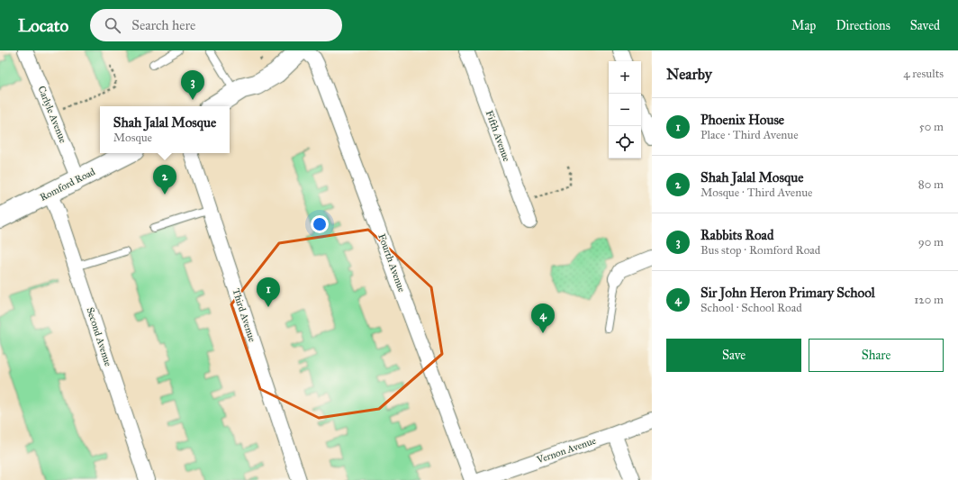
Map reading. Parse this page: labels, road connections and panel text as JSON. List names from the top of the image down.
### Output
{
  "streets": {
    "main road": ["Romford Road"],
    "street": [
      "Carlyle Avenue",
      "Fifth Avenue",
      "Fourth Avenue",
      "Third Avenue",
      "Second Avenue",
      "Vernon Avenue"
    ]
  },
  "crossings": [
    ["Carlyle Avenue", "Romford Road"],
    ["Romford Road", "Second Avenue"]
  ],
  "page": {
    "header": "Locato",
    "search": "Search here",
    "nav": ["Map", "Directions", "Saved"],
    "heading": ["Nearby", "4 results"],
    "map_buttons": ["+", "−"],
    "pins": [
      "3",
      "2",
      "1",
      "4"
    ],
    "list": [
      {
        "mark": "1",
        "name": "Phoenix House",
        "note": "Place · Third Avenue",
        "value": "50 m"
      },
      {
        "mark": "2",
        "name": "Shah Jalal Mosque",
        "note": "Mosque · Third Avenue",
        "value": "80 m"
      },
      {
        "mark": "3",
        "name": "Rabbits Road",
        "note": "Bus stop · Romford Road",
        "value": "90 m"
      },
      {
        "mark": "4",
        "name": "Sir John Heron Primary School",
        "note": "School · School Road",
        "value": "120 m"
      }
    ],
    "popup": ["Shah Jalal Mosque", "Mosque"],
    "buttons": ["Save", "Share"]
  }
}
